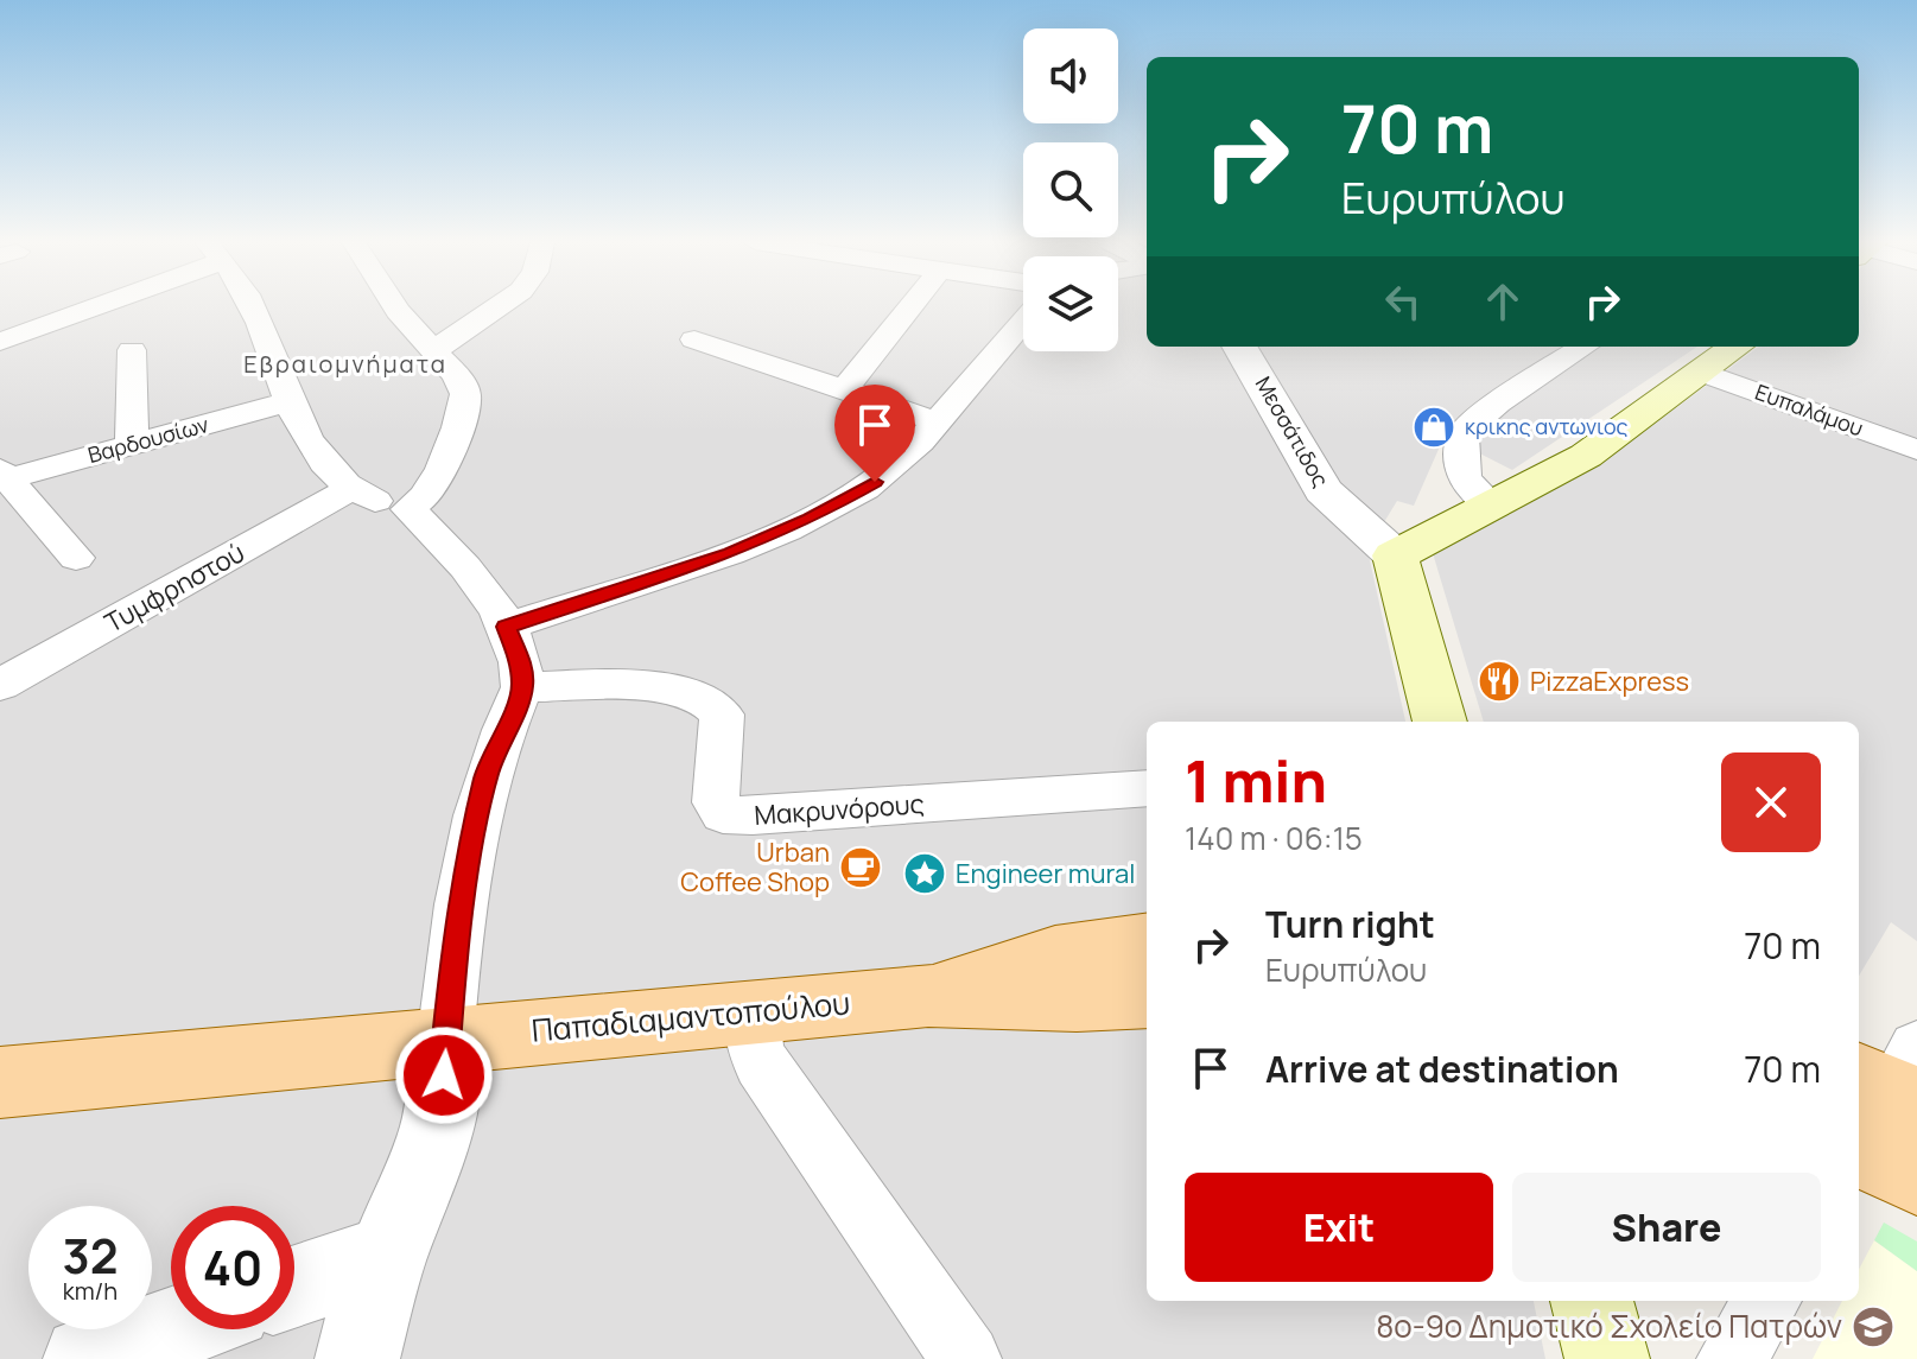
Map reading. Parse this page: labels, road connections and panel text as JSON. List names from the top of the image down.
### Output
{
  "streets": {
    "main road": ["Παπαδιαμαντοπούλου"],
    "street": [
      "Ευπαλάμου",
      "Μεσσάτιδος",
      "Βαρδουσίων",
      "Τυμφρηστού",
      "Μακρυνόρους"
    ]
  },
  "districts": ["Εβραιομνήματα"],
  "places": {
    "shop": ["κρικης αντωνιος"],
    "restaurant": ["PizzaExpress"],
    "cafe": ["Urban Coffee Shop"],
    "place": ["Engineer mural"],
    "school or university": ["8o-9ο Δημοτικό Σχολείο Πατρών"]
  },
  "page": {
    "turn": ["70 m", "Ευρυπύλου"],
    "heading": ["1 min", "140 m · 06:15"],
    "list": [
      {
        "name": "Turn right",
        "note": "Ευρυπύλου",
        "value": "70 m"
      },
      {
        "name": "Arrive at destination",
        "value": "70 m"
      }
    ],
    "buttons": ["Exit", "Share"],
    "speed": "32 km/h",
    "limit": "40"
  }
}
